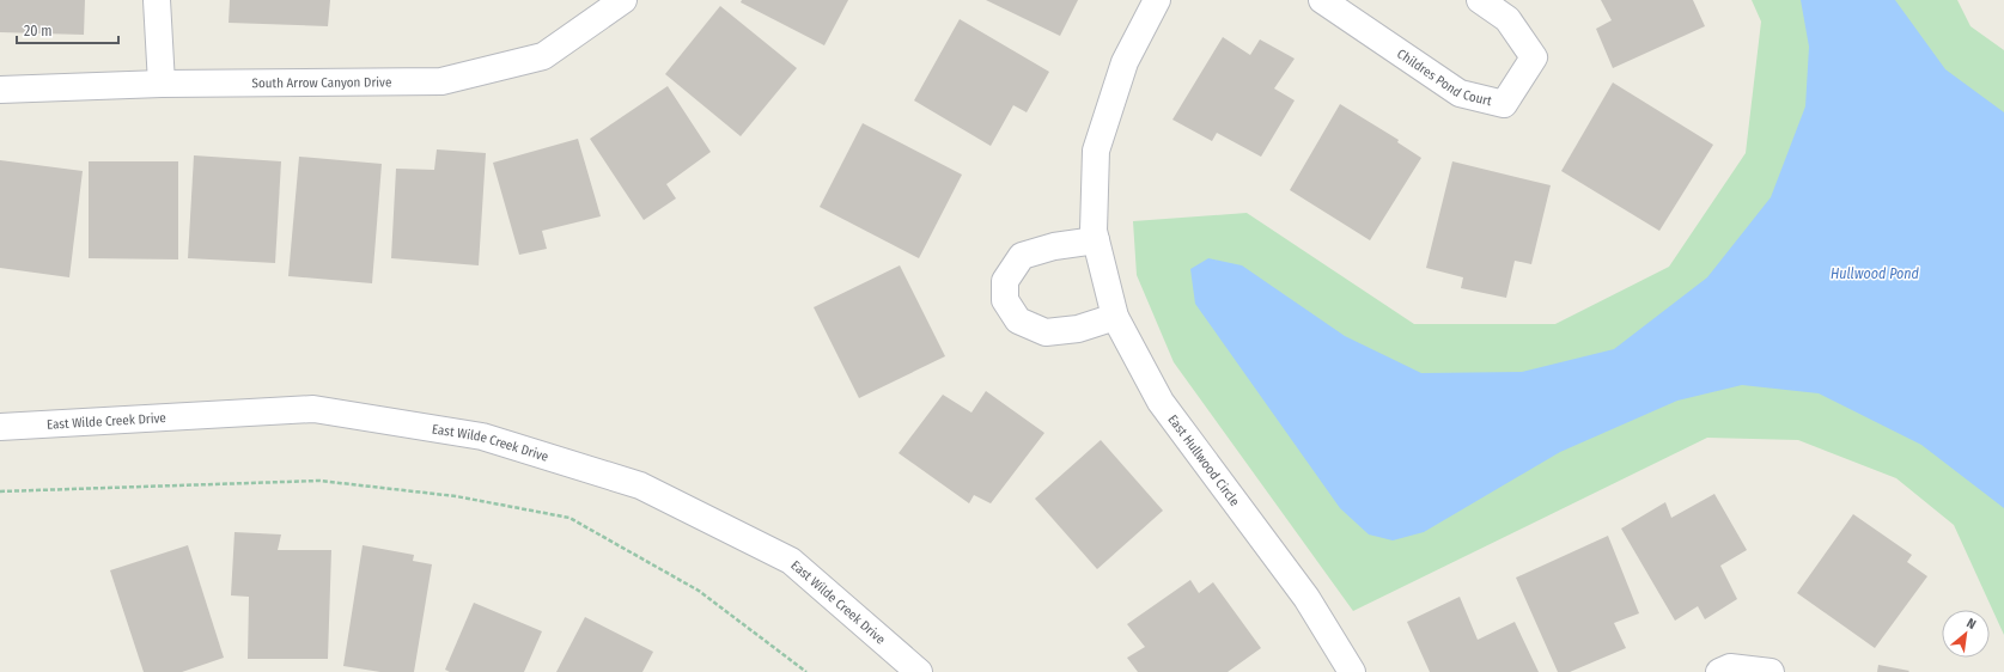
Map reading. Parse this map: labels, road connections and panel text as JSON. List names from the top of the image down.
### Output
{
  "streets": {
    "street": [
      "Childres Pond Court",
      "South Arrow Canyon Drive",
      "East Wilde Creek Drive",
      "East Hullwood Circle"
    ]
  },
  "water": ["Hullwood Pond"],
  "scale_bar": "20 m",
  "north": "top right"
}
